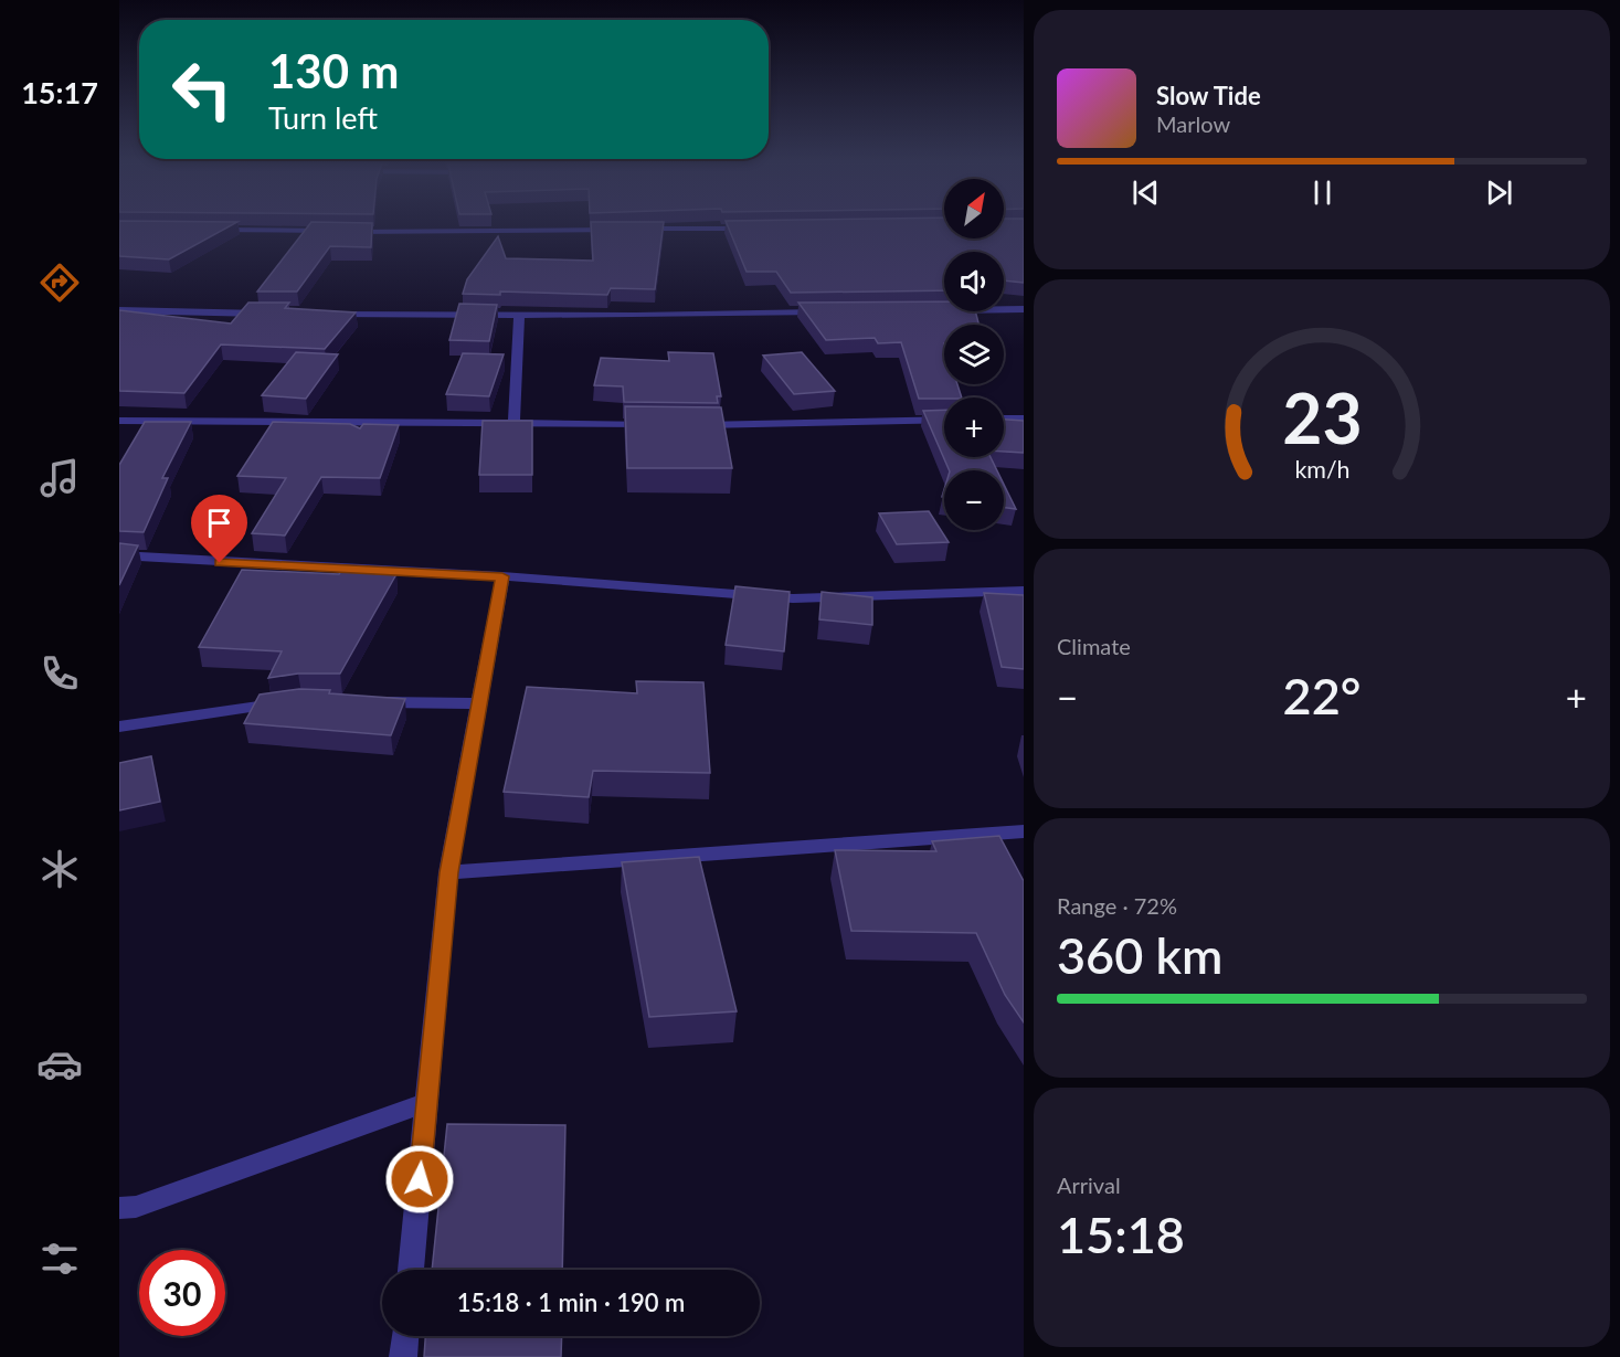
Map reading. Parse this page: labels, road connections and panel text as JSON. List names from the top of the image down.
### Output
{
  "north": "top right",
  "page": {
    "tabs": "15:17",
    "turn": ["130 m", "Turn left"],
    "song": ["Slow Tide", "Marlow"],
    "map_buttons": ["+", "−"],
    "tile": [
      "Climate",
      ["Range · 72%", "360 km"],
      ["Arrival", "15:18"]
    ],
    "heat": ["−", "22°", "+"],
    "limit": "30",
    "trip": "15:18 · 1 min · 190 m",
    "gauge": ["23", "km/h"]
  }
}
